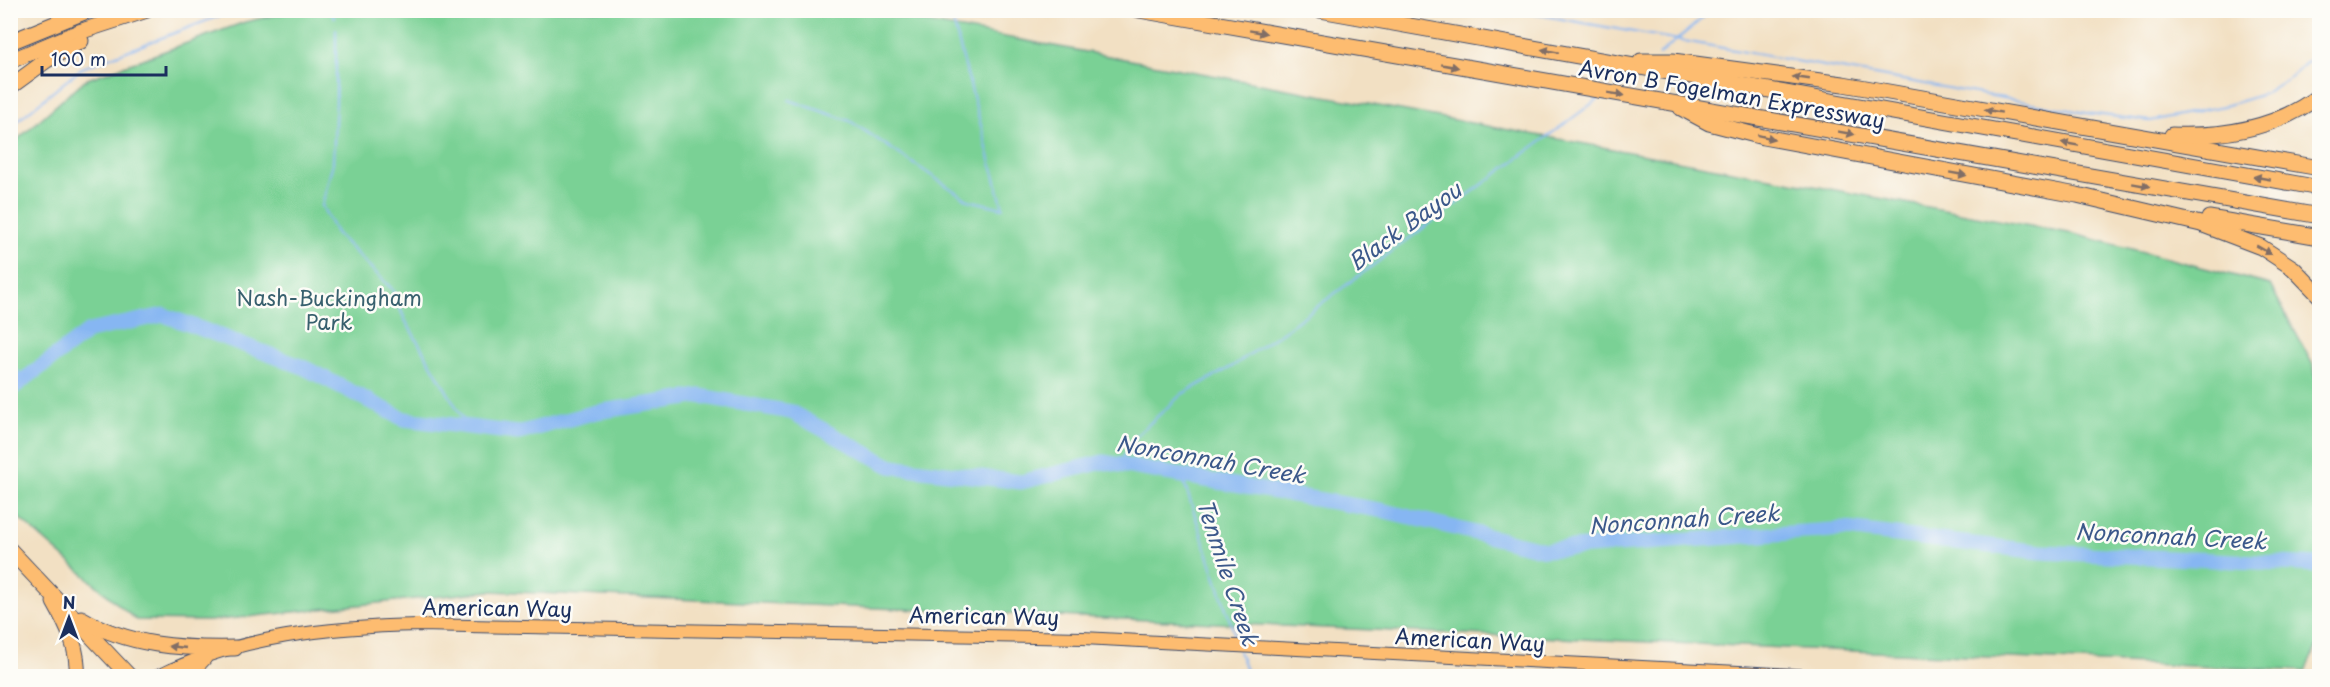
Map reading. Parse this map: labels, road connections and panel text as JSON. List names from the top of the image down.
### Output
{
  "streets": {
    "highway": ["Avron B Fogelman Expressway"],
    "main road": ["American Way"]
  },
  "water": ["Black Bayou", "Nonconnah Creek", "Tenmile Creek"],
  "parks": ["Nash-Buckingham Park"],
  "scale_bar": "100 m",
  "north": "top"
}
